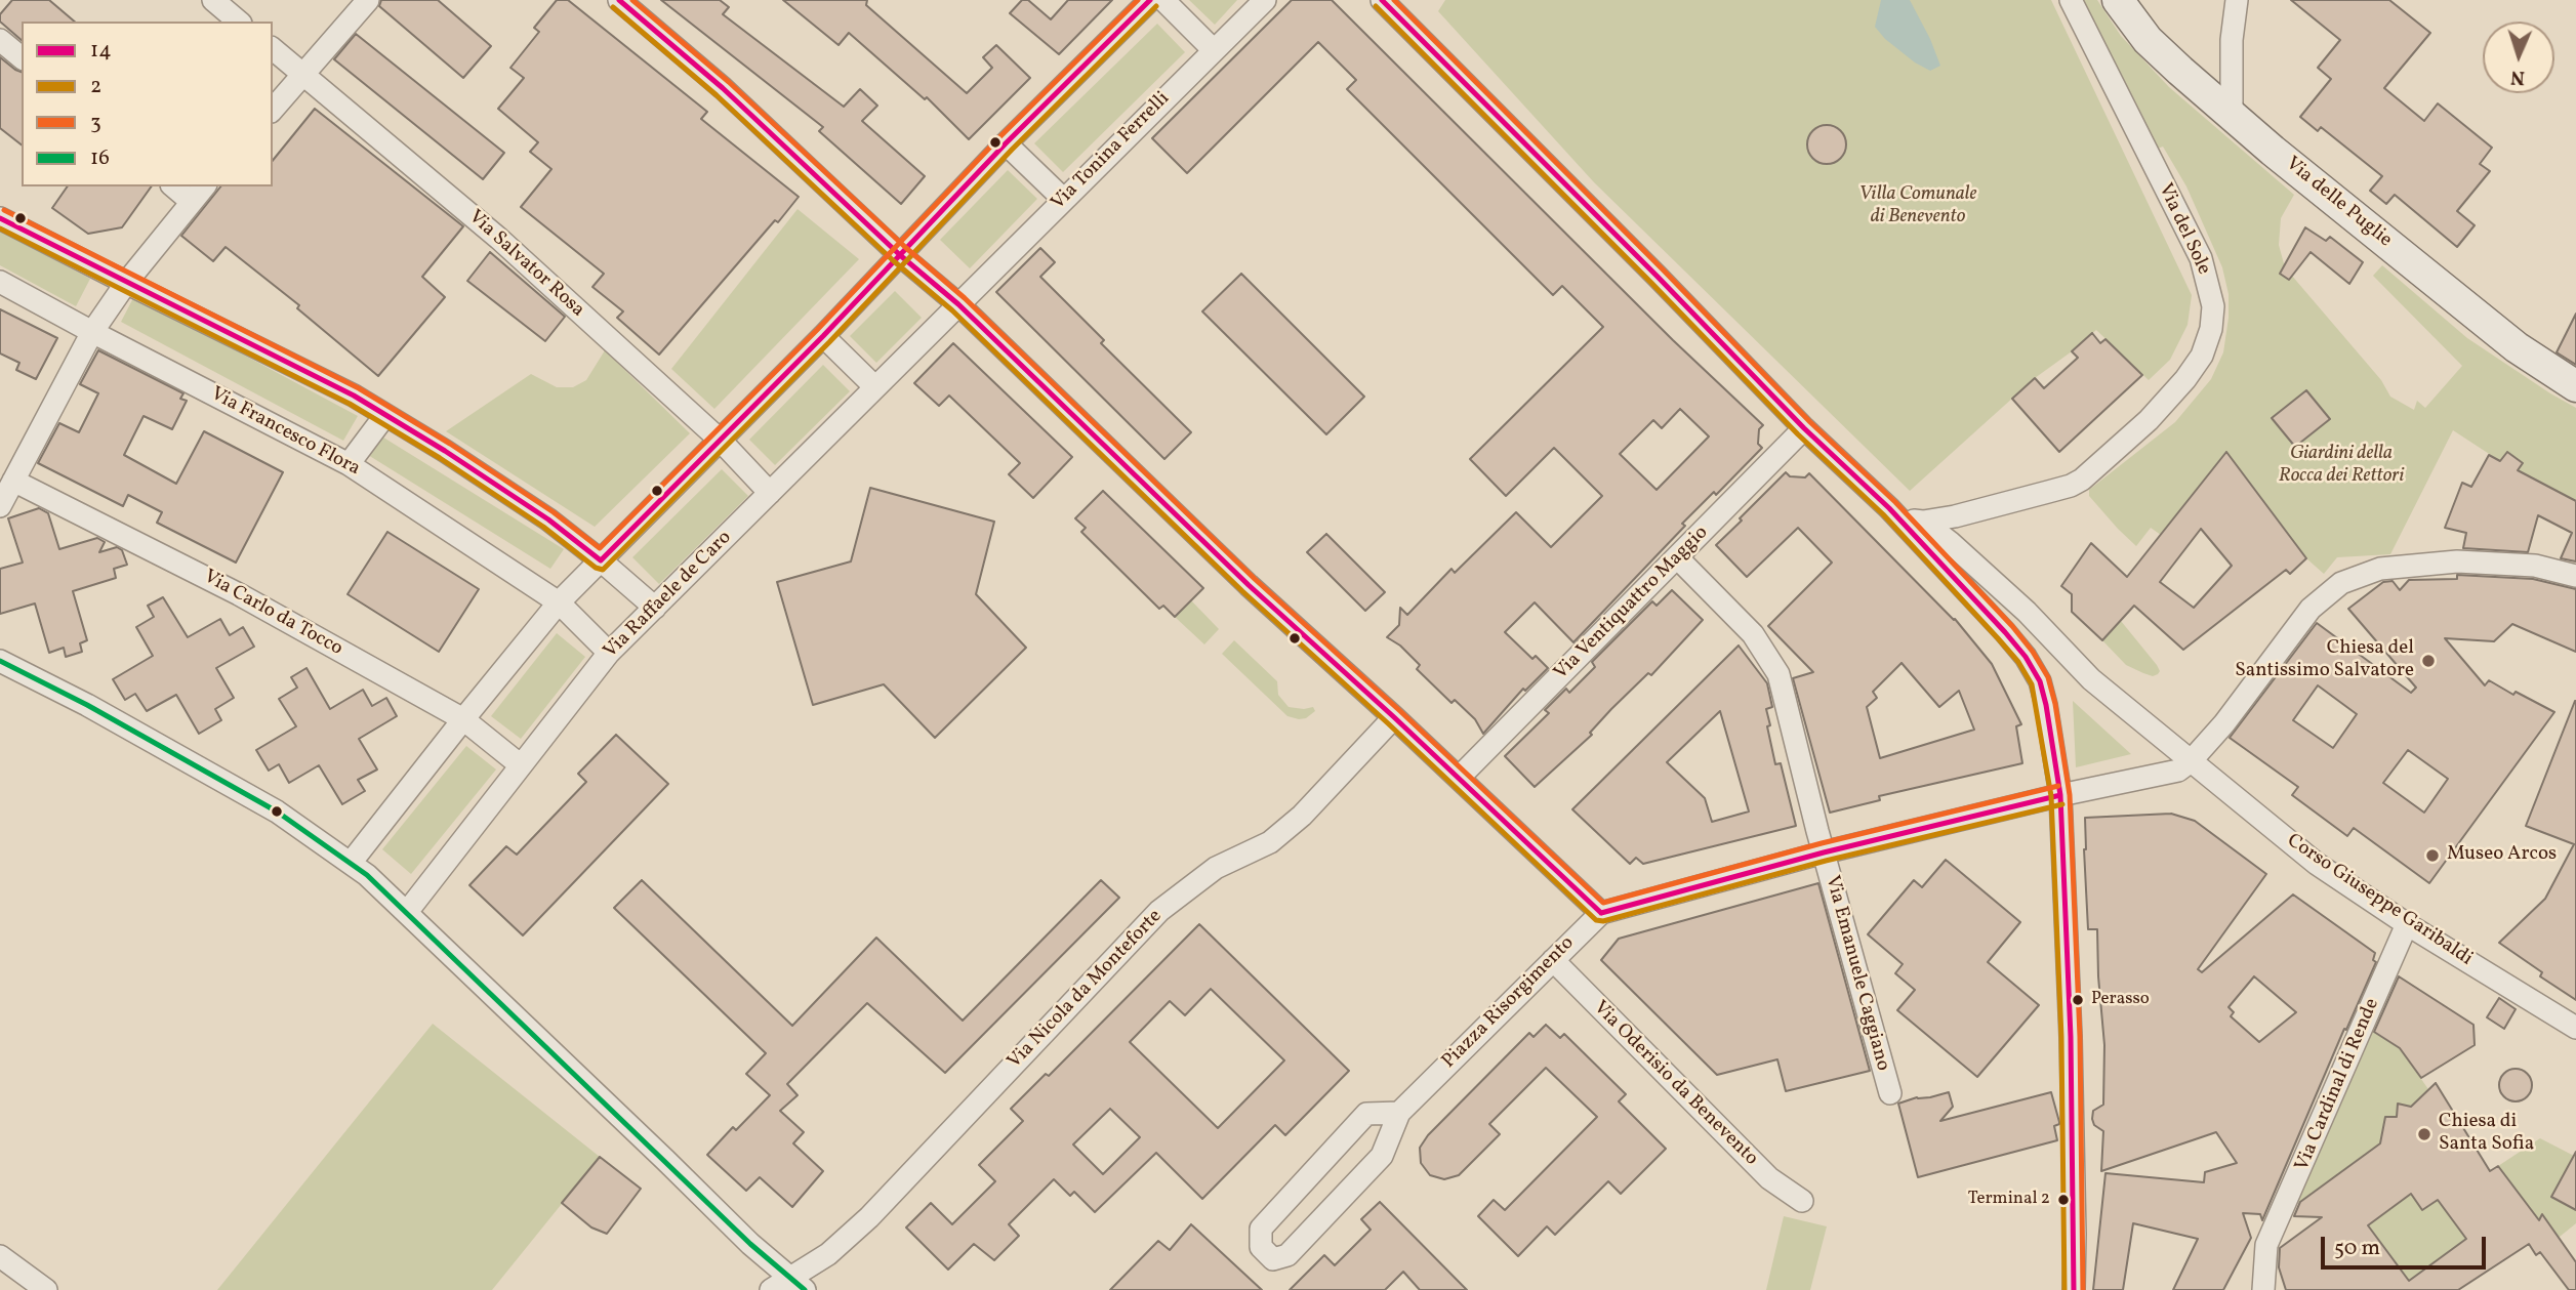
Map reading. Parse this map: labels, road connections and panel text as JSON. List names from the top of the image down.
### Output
{
  "streets": {
    "street": [
      "Via Tonina Ferrelli",
      "Via delle Puglie",
      "Via del Sole",
      "Via Salvator Rosa",
      "Via Francesco Flora",
      "Via Raffaele de Caro",
      "Via Ventiquattro Maggio",
      "Via Carlo da Tocco",
      "Corso Giuseppe Garibaldi",
      "Via Emanuele Caggiano",
      "Via Nicola da Monteforte",
      "Piazza Risorgimento",
      "Via Oderisio da Benevento",
      "Via Cardinal di Rende"
    ]
  },
  "crossings": [
    ["Via Tonina Ferrelli", "Via Raffaele de Caro"],
    ["Via del Sole", "Corso Giuseppe Garibaldi"],
    ["Via Salvator Rosa", "Via Raffaele de Caro"],
    ["Via Francesco Flora", "Via Raffaele de Caro"],
    ["Via Raffaele de Caro", "Via Carlo da Tocco"],
    ["Via Ventiquattro Maggio", "Via Emanuele Caggiano"],
    ["Corso Giuseppe Garibaldi", "Via Cardinal di Rende"],
    ["Piazza Risorgimento", "Via Oderisio da Benevento"]
  ],
  "parks": ["Villa Comunale di Benevento", "Giardini della Rocca dei Rettori"],
  "places": [
    "Chiesa del Santissimo Salvatore",
    "Museo Arcos",
    "Perasso",
    "Chiesa di Santa Sofia",
    "Terminal 2"
  ],
  "lines": [
    "transit line 14",
    "transit line 3",
    "transit line 2",
    "transit line 16"
  ],
  "legend": [
    "14",
    "2",
    "3",
    "16"
  ],
  "scale_bar": "50 m",
  "north": "bottom"
}
